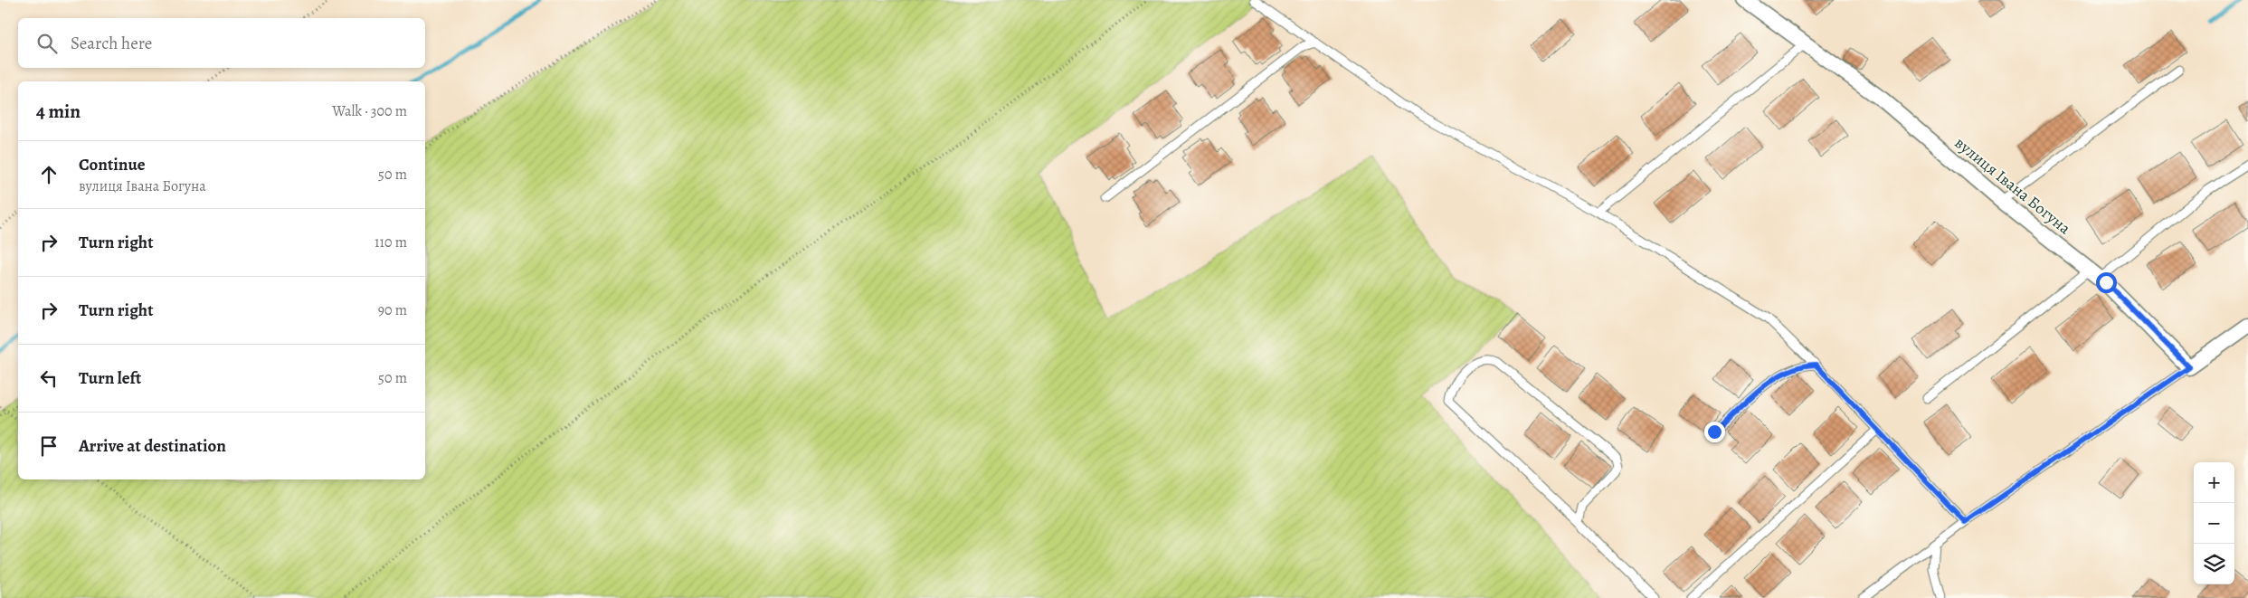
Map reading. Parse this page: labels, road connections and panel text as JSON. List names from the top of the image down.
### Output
{
  "streets": {
    "street": ["вулиця Івана Богуна"]
  },
  "page": {
    "search": "Search here",
    "heading": ["4 min", "Walk · 300 m"],
    "list": [
      ["Continue", "вулиця Івана Богуна", "50 m"],
      ["Turn right", "110 m"],
      ["Turn right", "90 m"],
      ["Turn left", "50 m"],
      "Arrive at destination"
    ],
    "map_buttons": ["+", "−"]
  }
}
